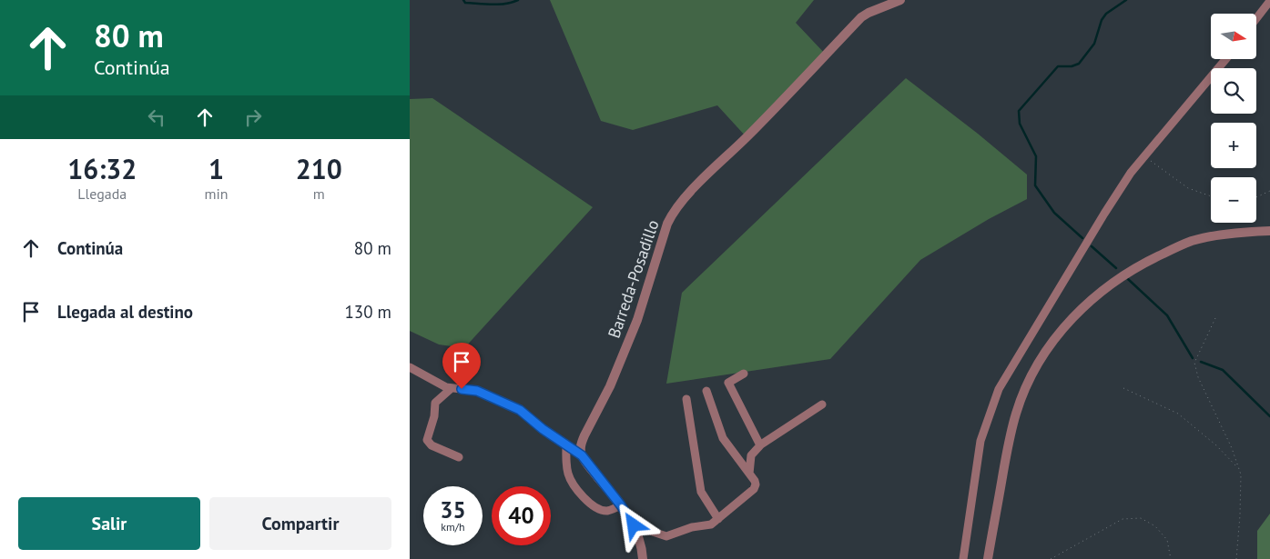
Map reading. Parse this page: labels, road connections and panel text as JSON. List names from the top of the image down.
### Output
{
  "streets": {
    "street": ["Barreda-Posadillo"]
  },
  "north": "right",
  "page": {
    "turn": ["80 m", "Continúa"],
    "map_buttons": ["+", "−"],
    "eta": [
      "16:32",
      "Llegada",
      "1",
      "min",
      "210",
      "m"
    ],
    "list": [
      {
        "name": "Continúa",
        "value": "80 m"
      },
      {
        "name": "Llegada al destino",
        "value": "130 m"
      }
    ],
    "speed": "35 km/h",
    "limit": "40",
    "buttons": ["Salir", "Compartir"]
  }
}
